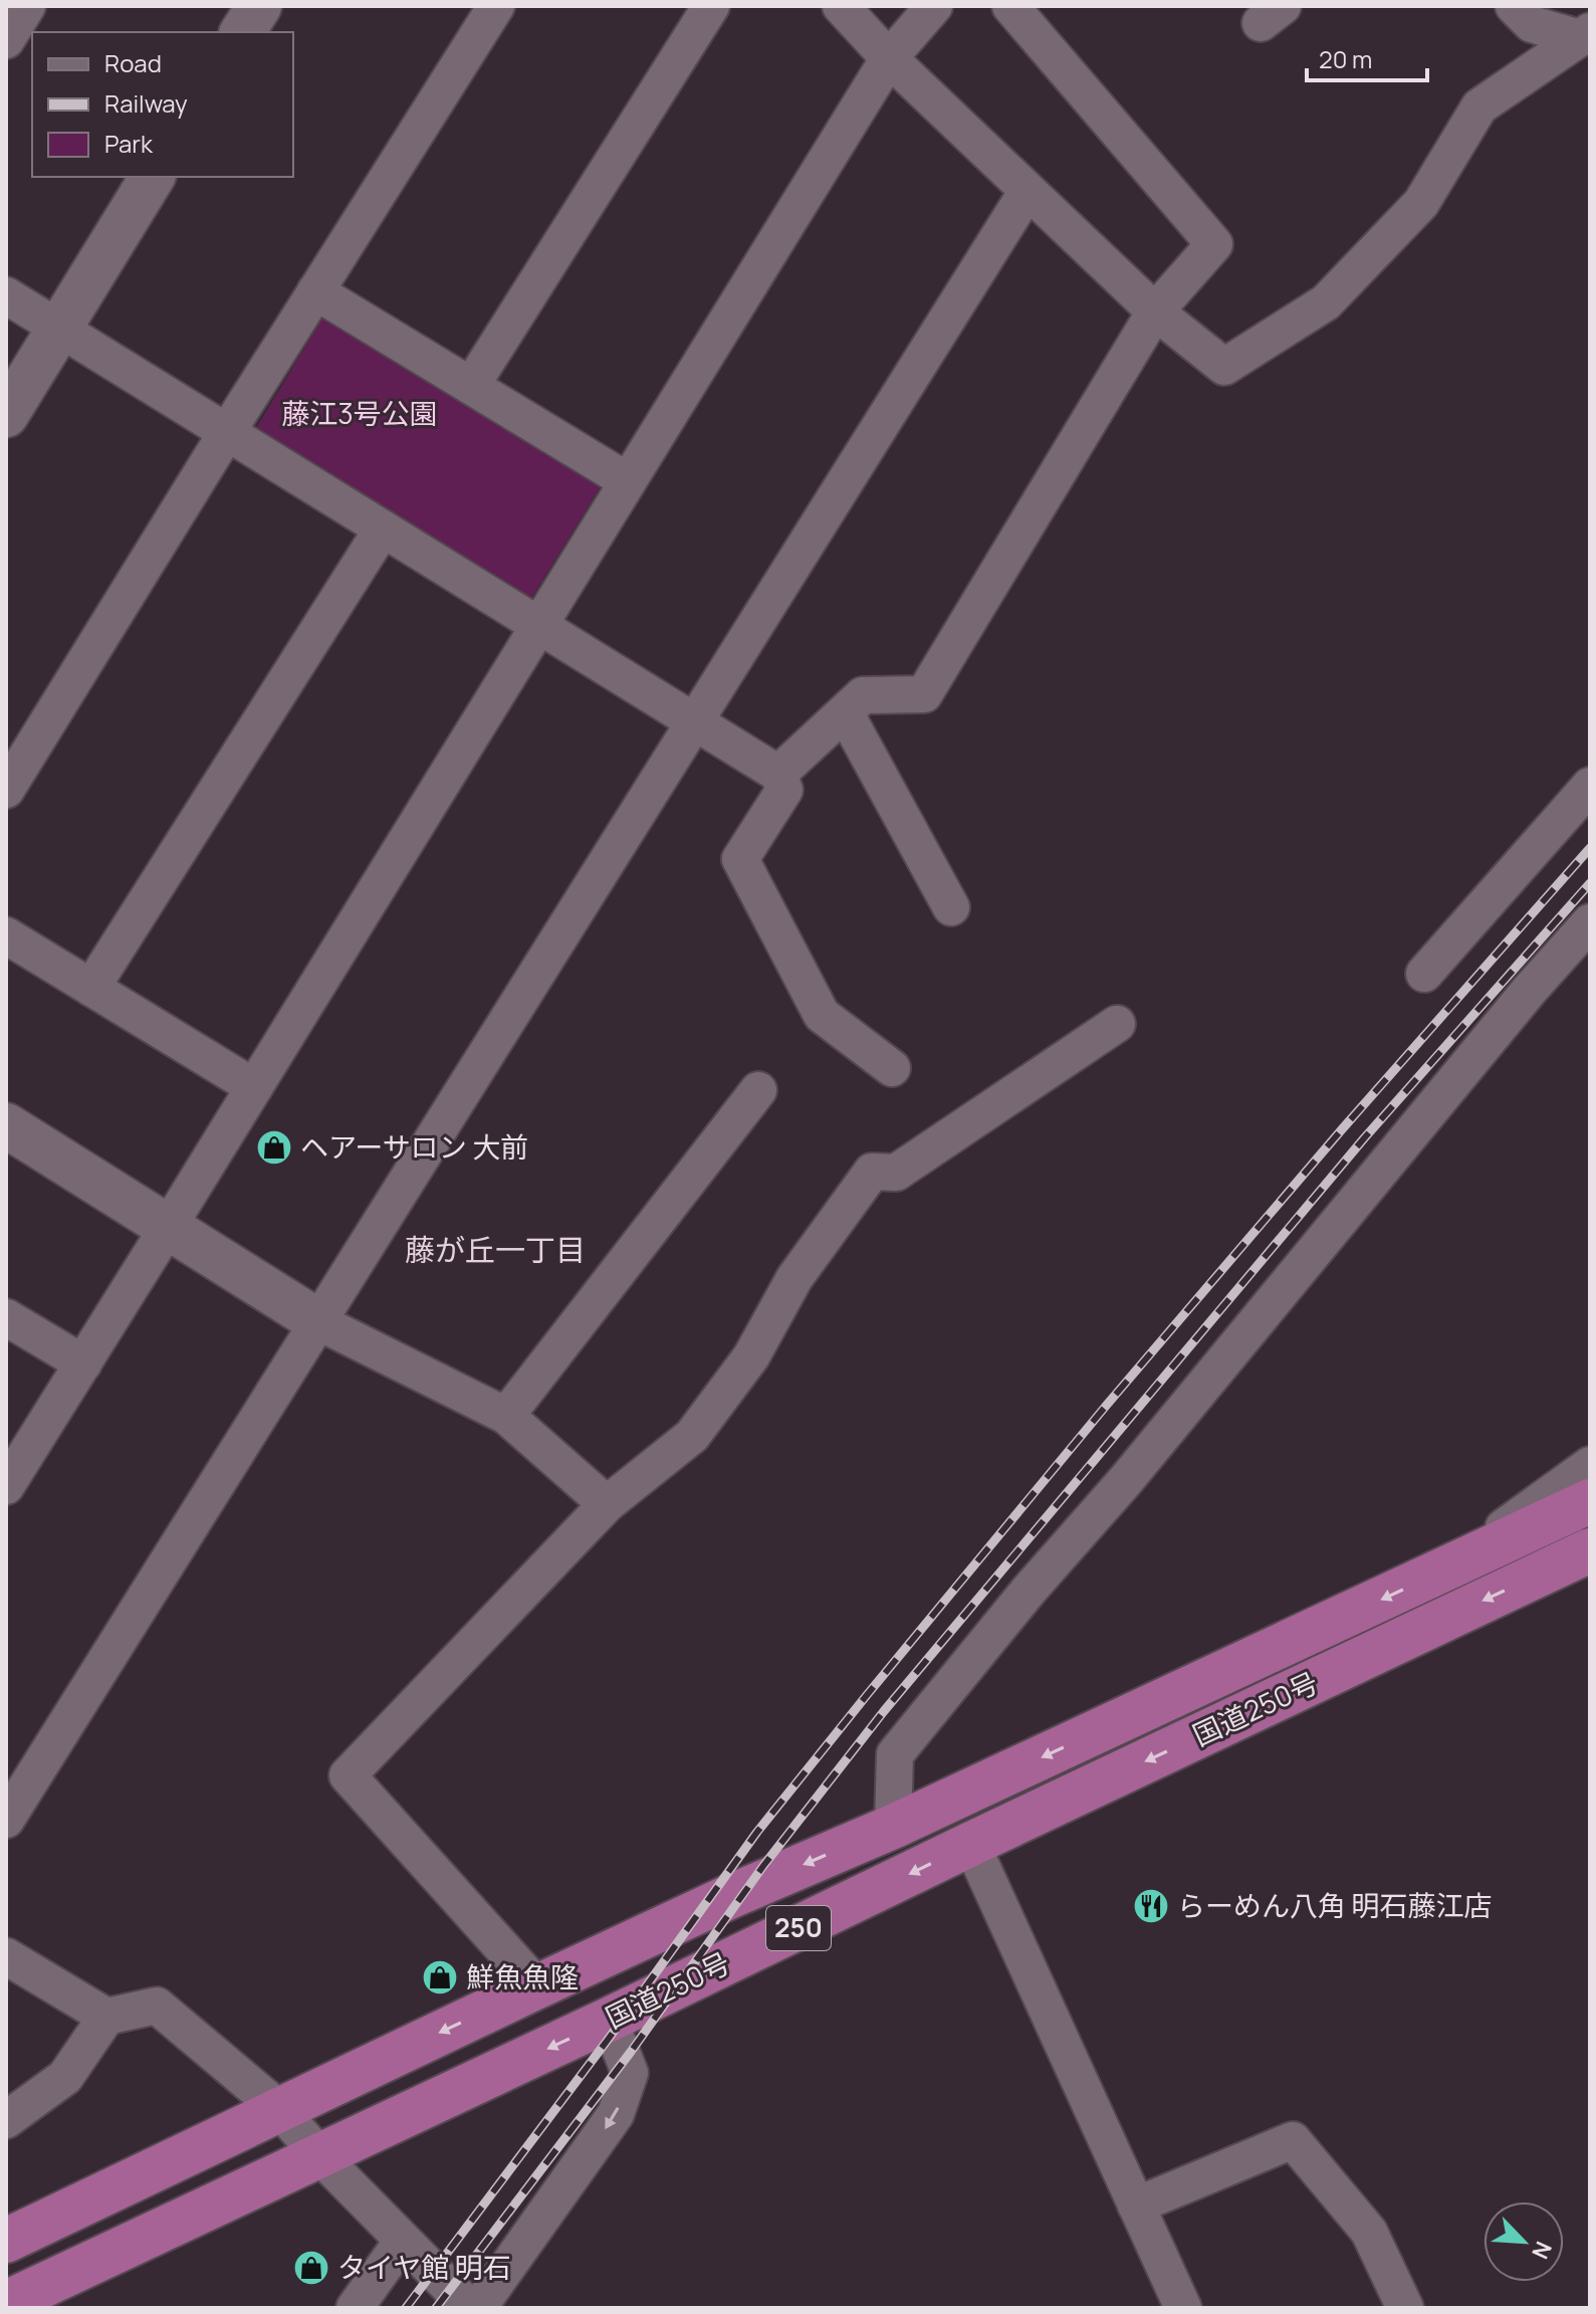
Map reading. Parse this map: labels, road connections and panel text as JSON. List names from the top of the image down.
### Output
{
  "streets": {
    "highway": ["国道250号", "250"]
  },
  "one_way": ["国道250号"],
  "districts": ["藤が丘一丁目"],
  "parks": ["藤江3号公園"],
  "places": {
    "shop": ["ヘアーサロン 大前", "鮮魚魚隆", "タイヤ館 明石"],
    "restaurant": ["らーめん八角 明石藤江店"]
  },
  "legend": ["Road", "Railway", "Park"],
  "scale_bar": "20 m",
  "north": "bottom right"
}
